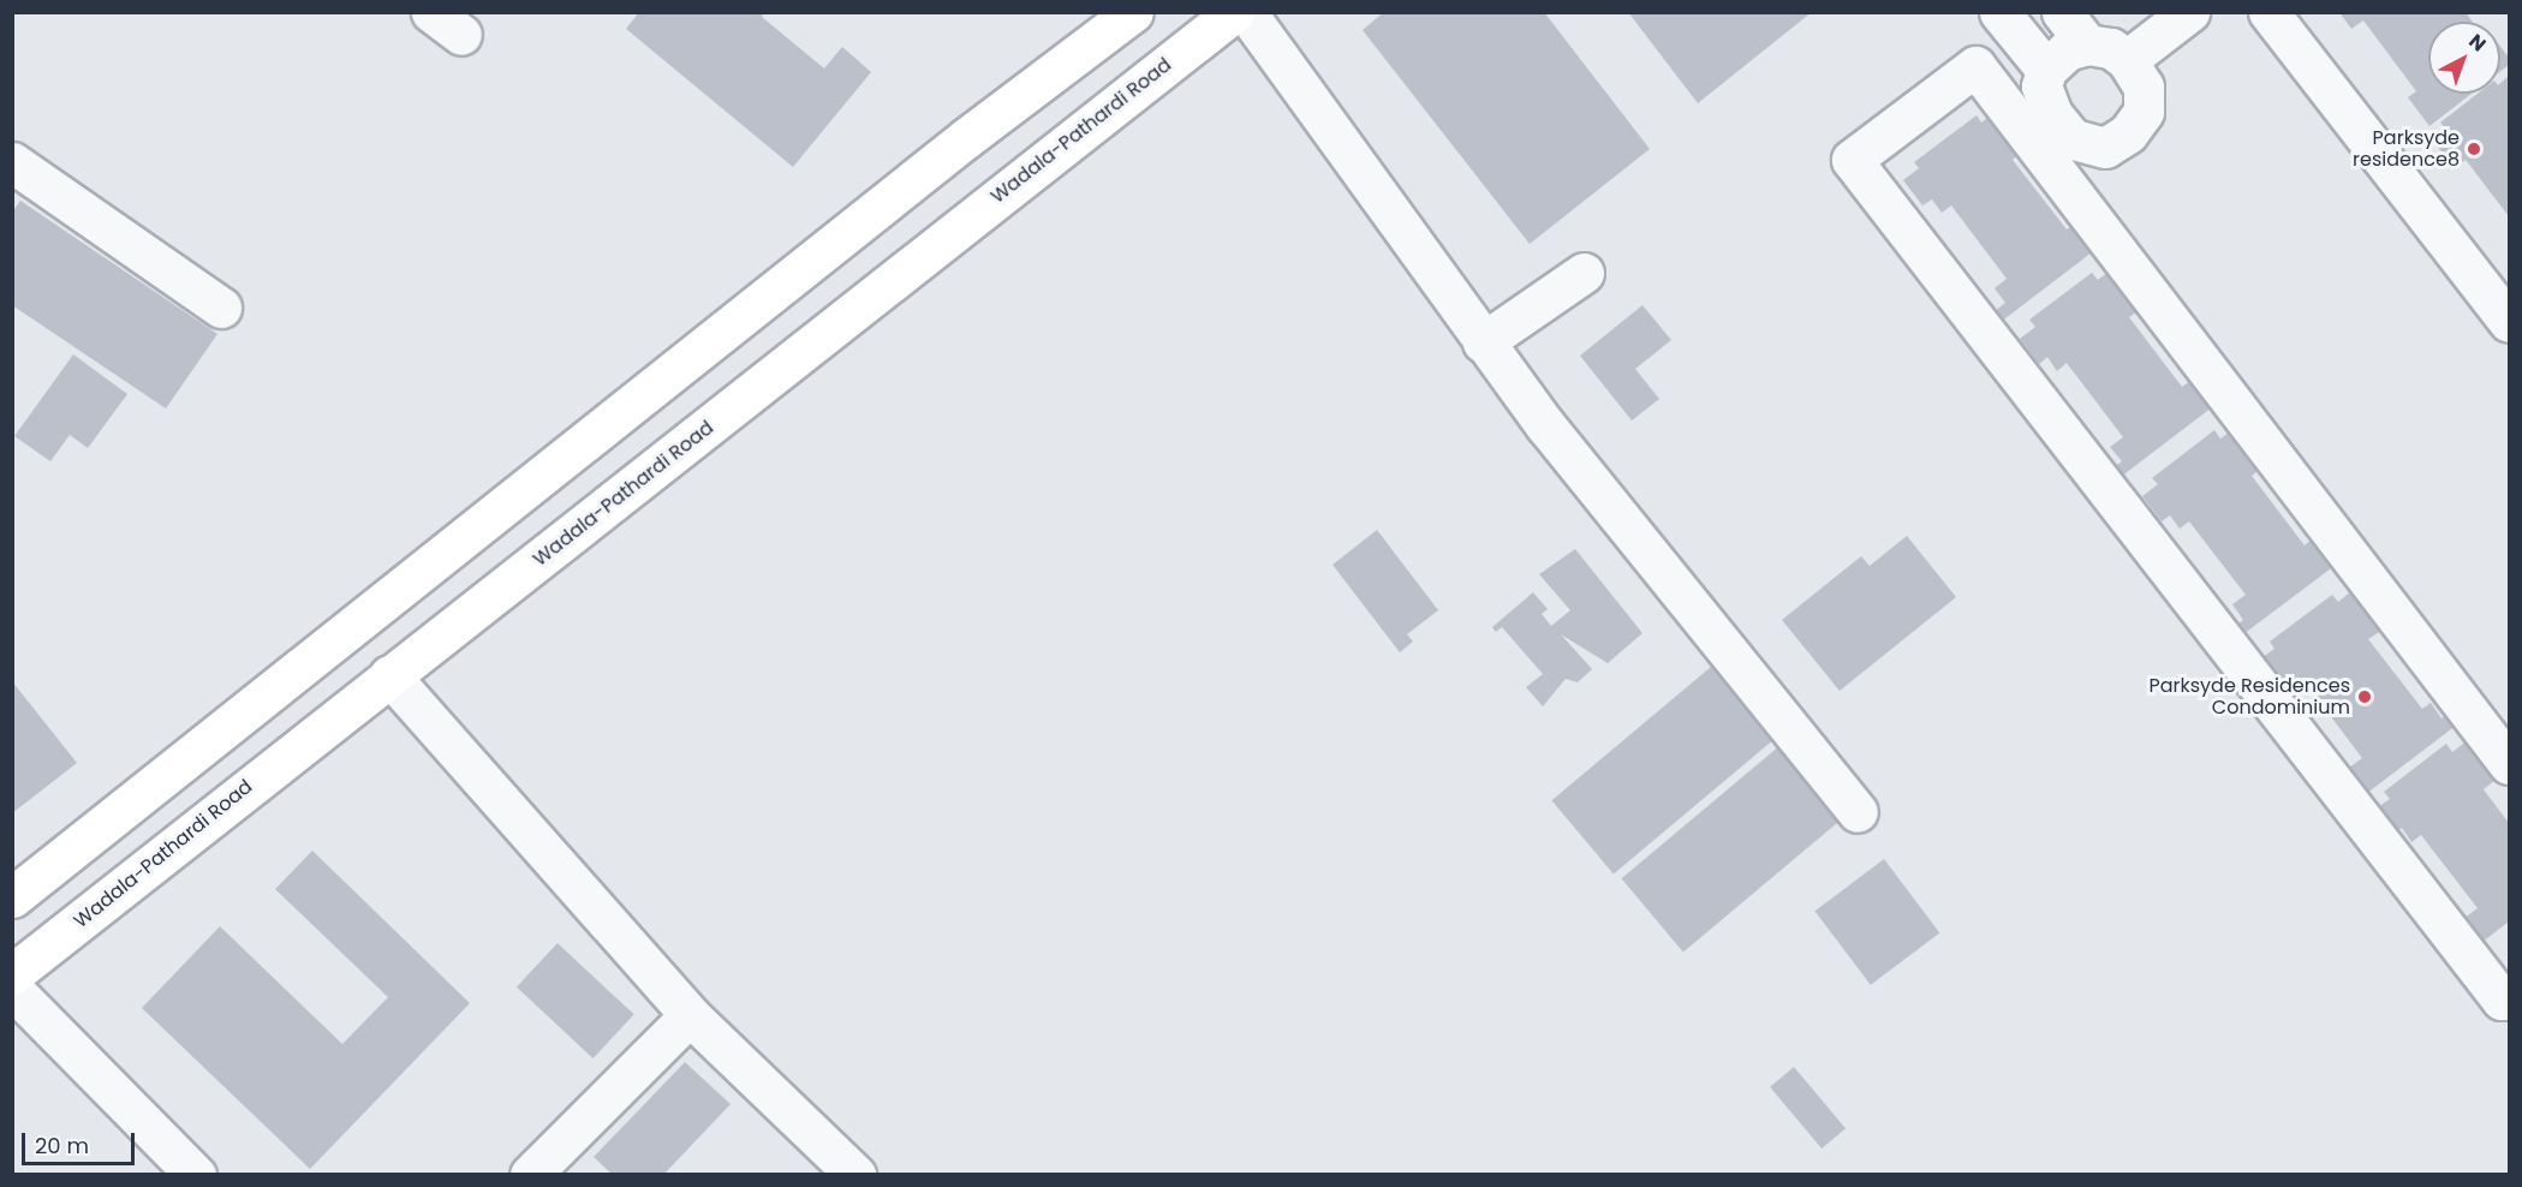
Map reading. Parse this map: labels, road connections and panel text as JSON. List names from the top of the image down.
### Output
{
  "streets": {
    "main road": ["Wadala-Pathardi Road"]
  },
  "places": ["Parksyde residence8", "Parksyde Residences Condominium"],
  "scale_bar": "20 m",
  "north": "top right"
}
